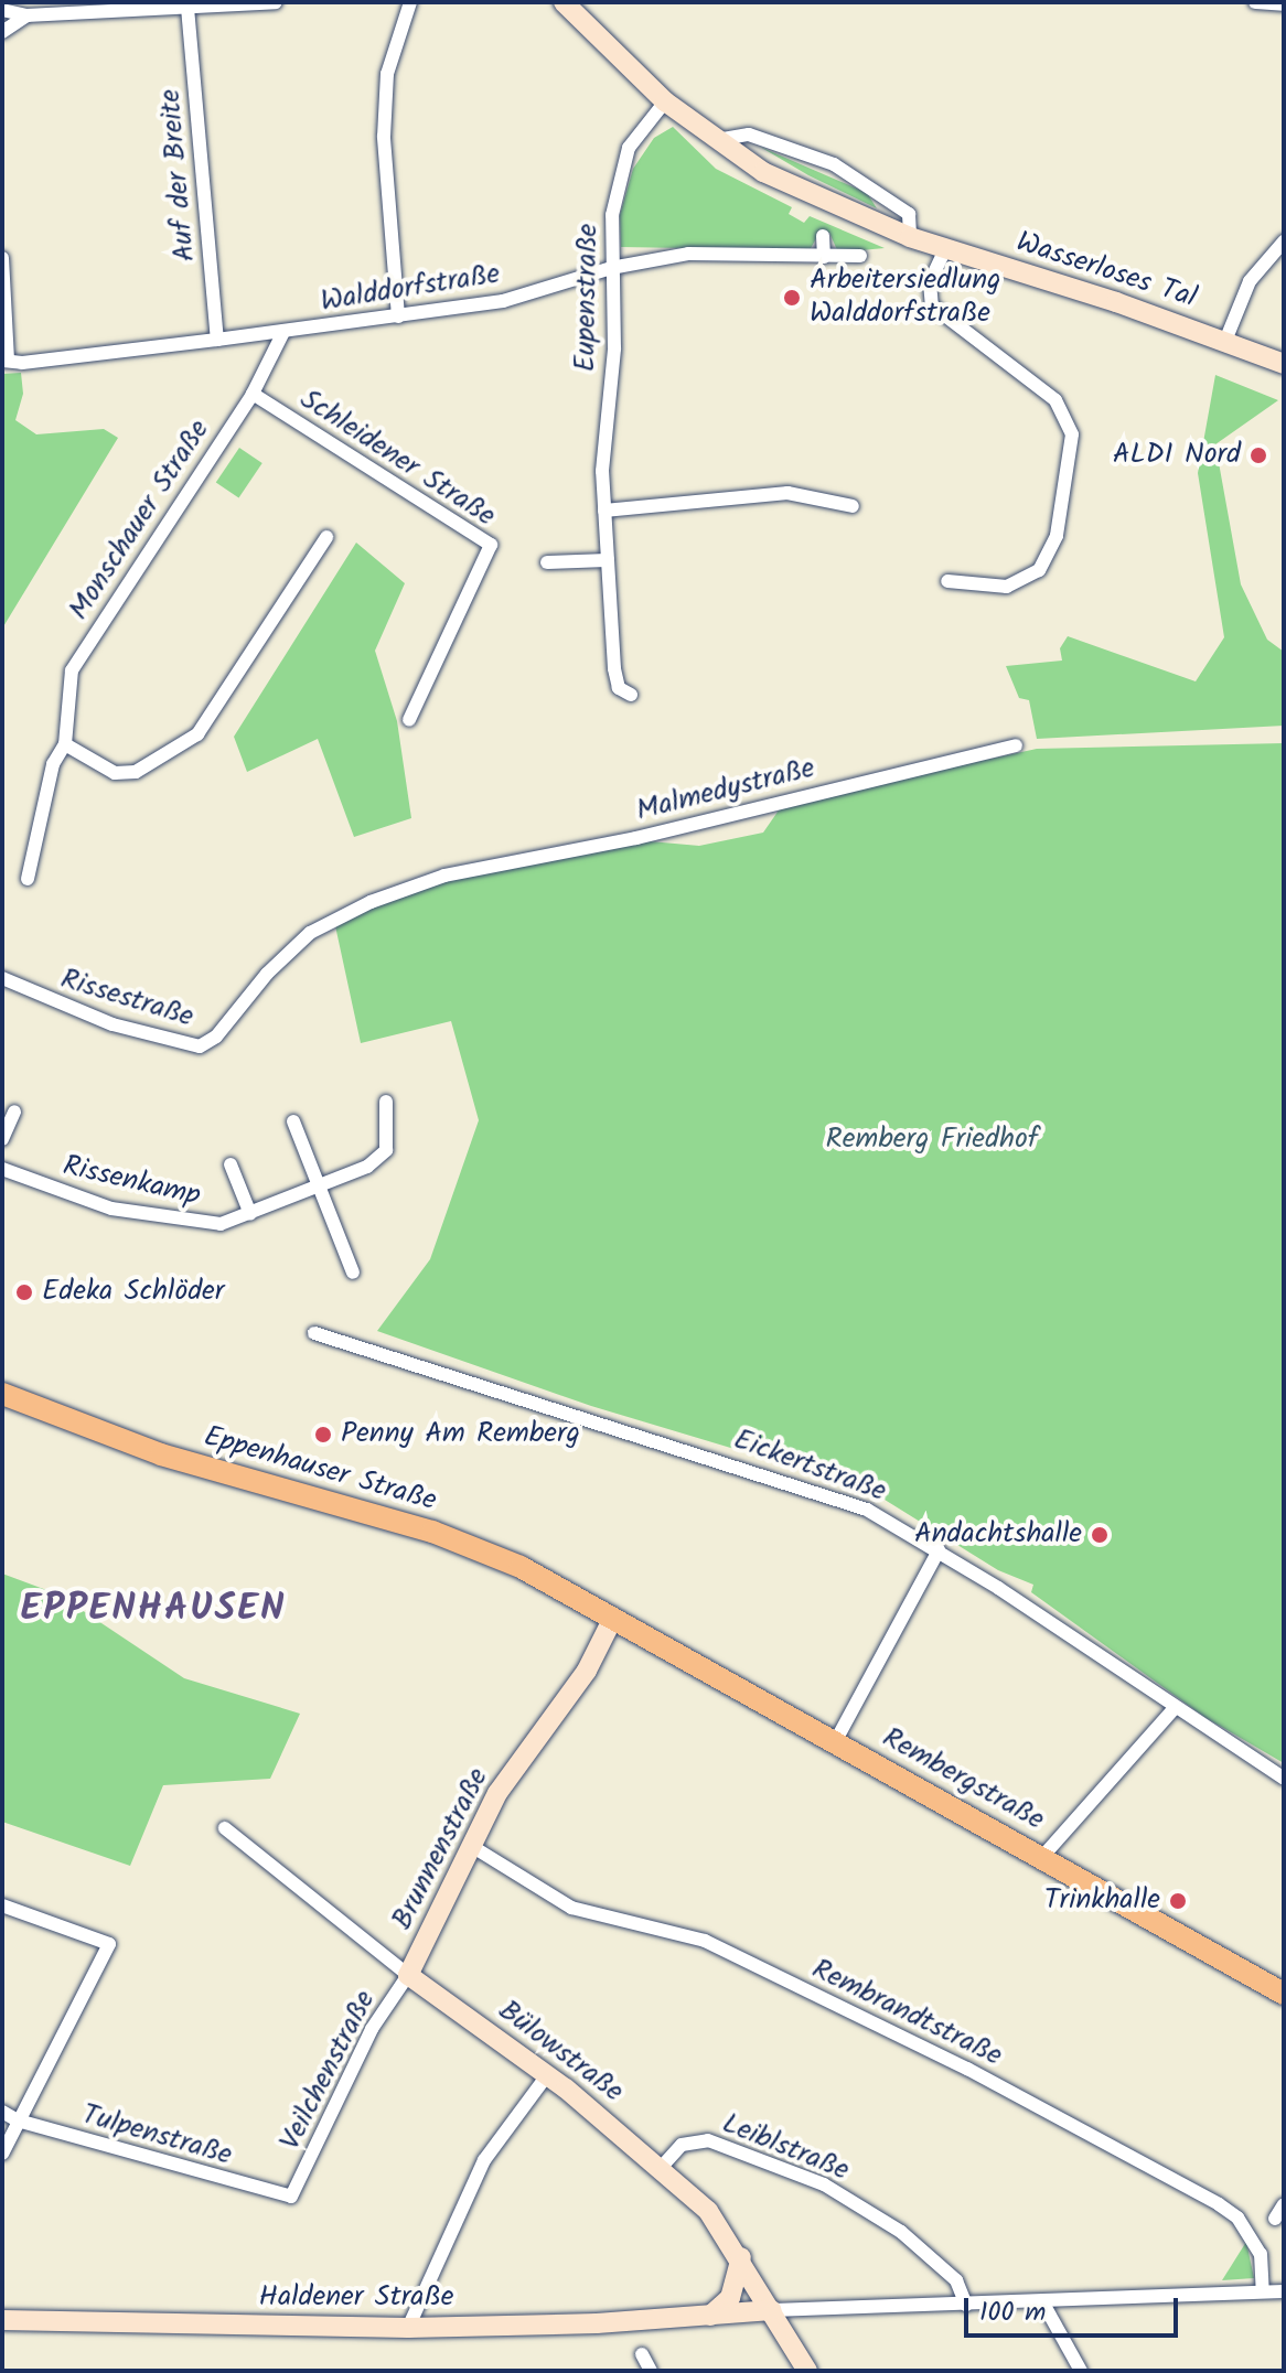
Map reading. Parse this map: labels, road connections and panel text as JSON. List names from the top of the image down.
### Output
{
  "streets": {
    "main road": [
      "Wasserloses Tal",
      "Eppenhauser Straße",
      "Rembergstraße",
      "Brunnenstraße",
      "Bülowstraße",
      "Haldener Straße"
    ],
    "street": [
      "Auf der Breite",
      "Walddorfstraße",
      "Eupenstraße",
      "Schleidener Straße",
      "Monschauer Straße",
      "Malmedystraße",
      "Rissestraße",
      "Rissenkamp",
      "Eickertstraße",
      "Rembrandtstraße",
      "Veilchenstraße",
      "Tulpenstraße",
      "Leiblstraße"
    ]
  },
  "crossings": [
    ["Auf der Breite", "Walddorfstraße"],
    ["Wasserloses Tal", "Eupenstraße"],
    ["Walddorfstraße", "Eupenstraße"],
    ["Walddorfstraße", "Monschauer Straße"],
    ["Schleidener Straße", "Monschauer Straße"],
    ["Malmedystraße", "Rissestraße"],
    ["Eppenhauser Straße", "Rembergstraße"],
    ["Eppenhauser Straße", "Brunnenstraße"],
    ["Rembergstraße", "Brunnenstraße"],
    ["Brunnenstraße", "Rembrandtstraße"],
    ["Brunnenstraße", "Bülowstraße"],
    ["Brunnenstraße", "Veilchenstraße"],
    ["Rembrandtstraße", "Haldener Straße"],
    ["Bülowstraße", "Veilchenstraße"],
    ["Bülowstraße", "Leiblstraße"],
    ["Bülowstraße", "Haldener Straße"],
    ["Veilchenstraße", "Tulpenstraße"],
    ["Leiblstraße", "Haldener Straße"]
  ],
  "districts": ["EPPENHAUSEN"],
  "parks": ["Remberg Friedhof"],
  "places": [
    "Arbeitersiedlung Walddorfstraße",
    "ALDI Nord",
    "Edeka Schlöder",
    "Penny Am Remberg",
    "Andachtshalle",
    "Trinkhalle"
  ],
  "scale_bar": "100 m"
}
